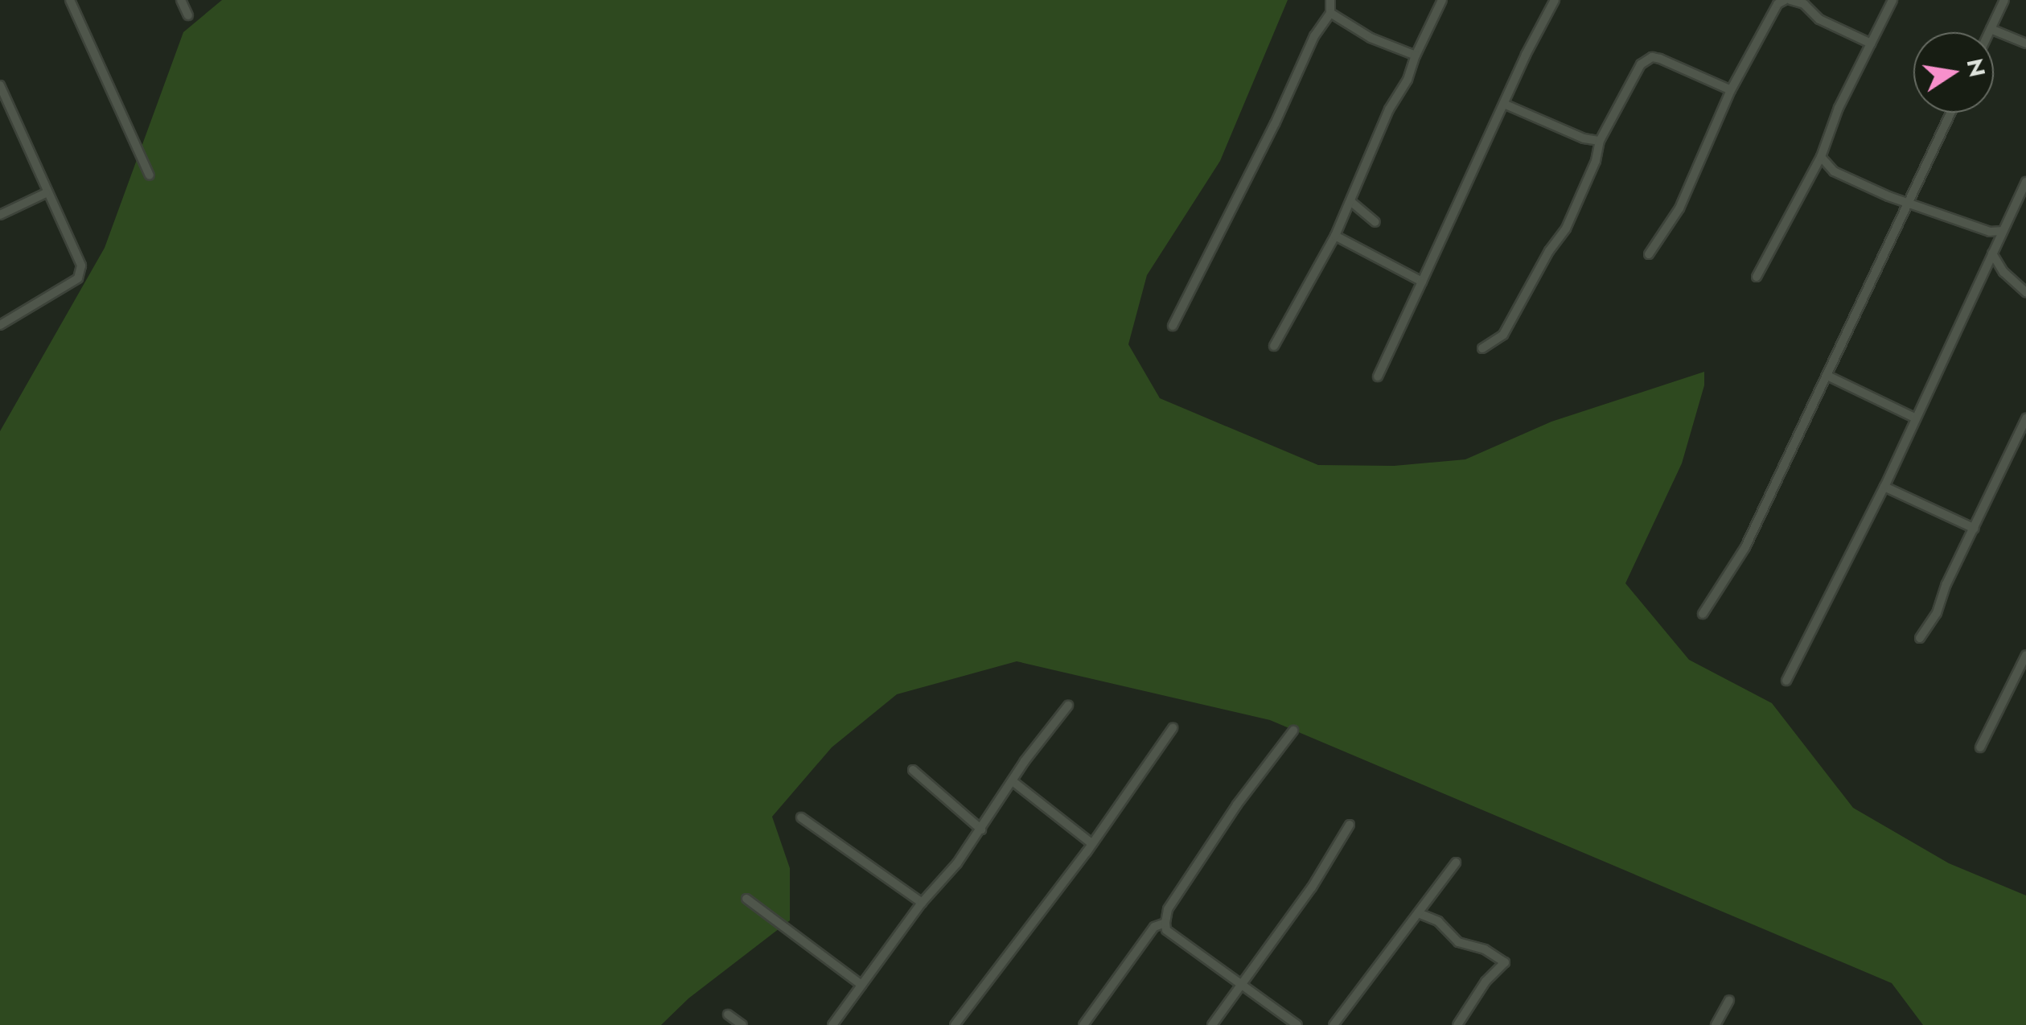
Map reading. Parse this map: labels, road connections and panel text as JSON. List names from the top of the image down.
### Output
{
  "north": "right"
}
